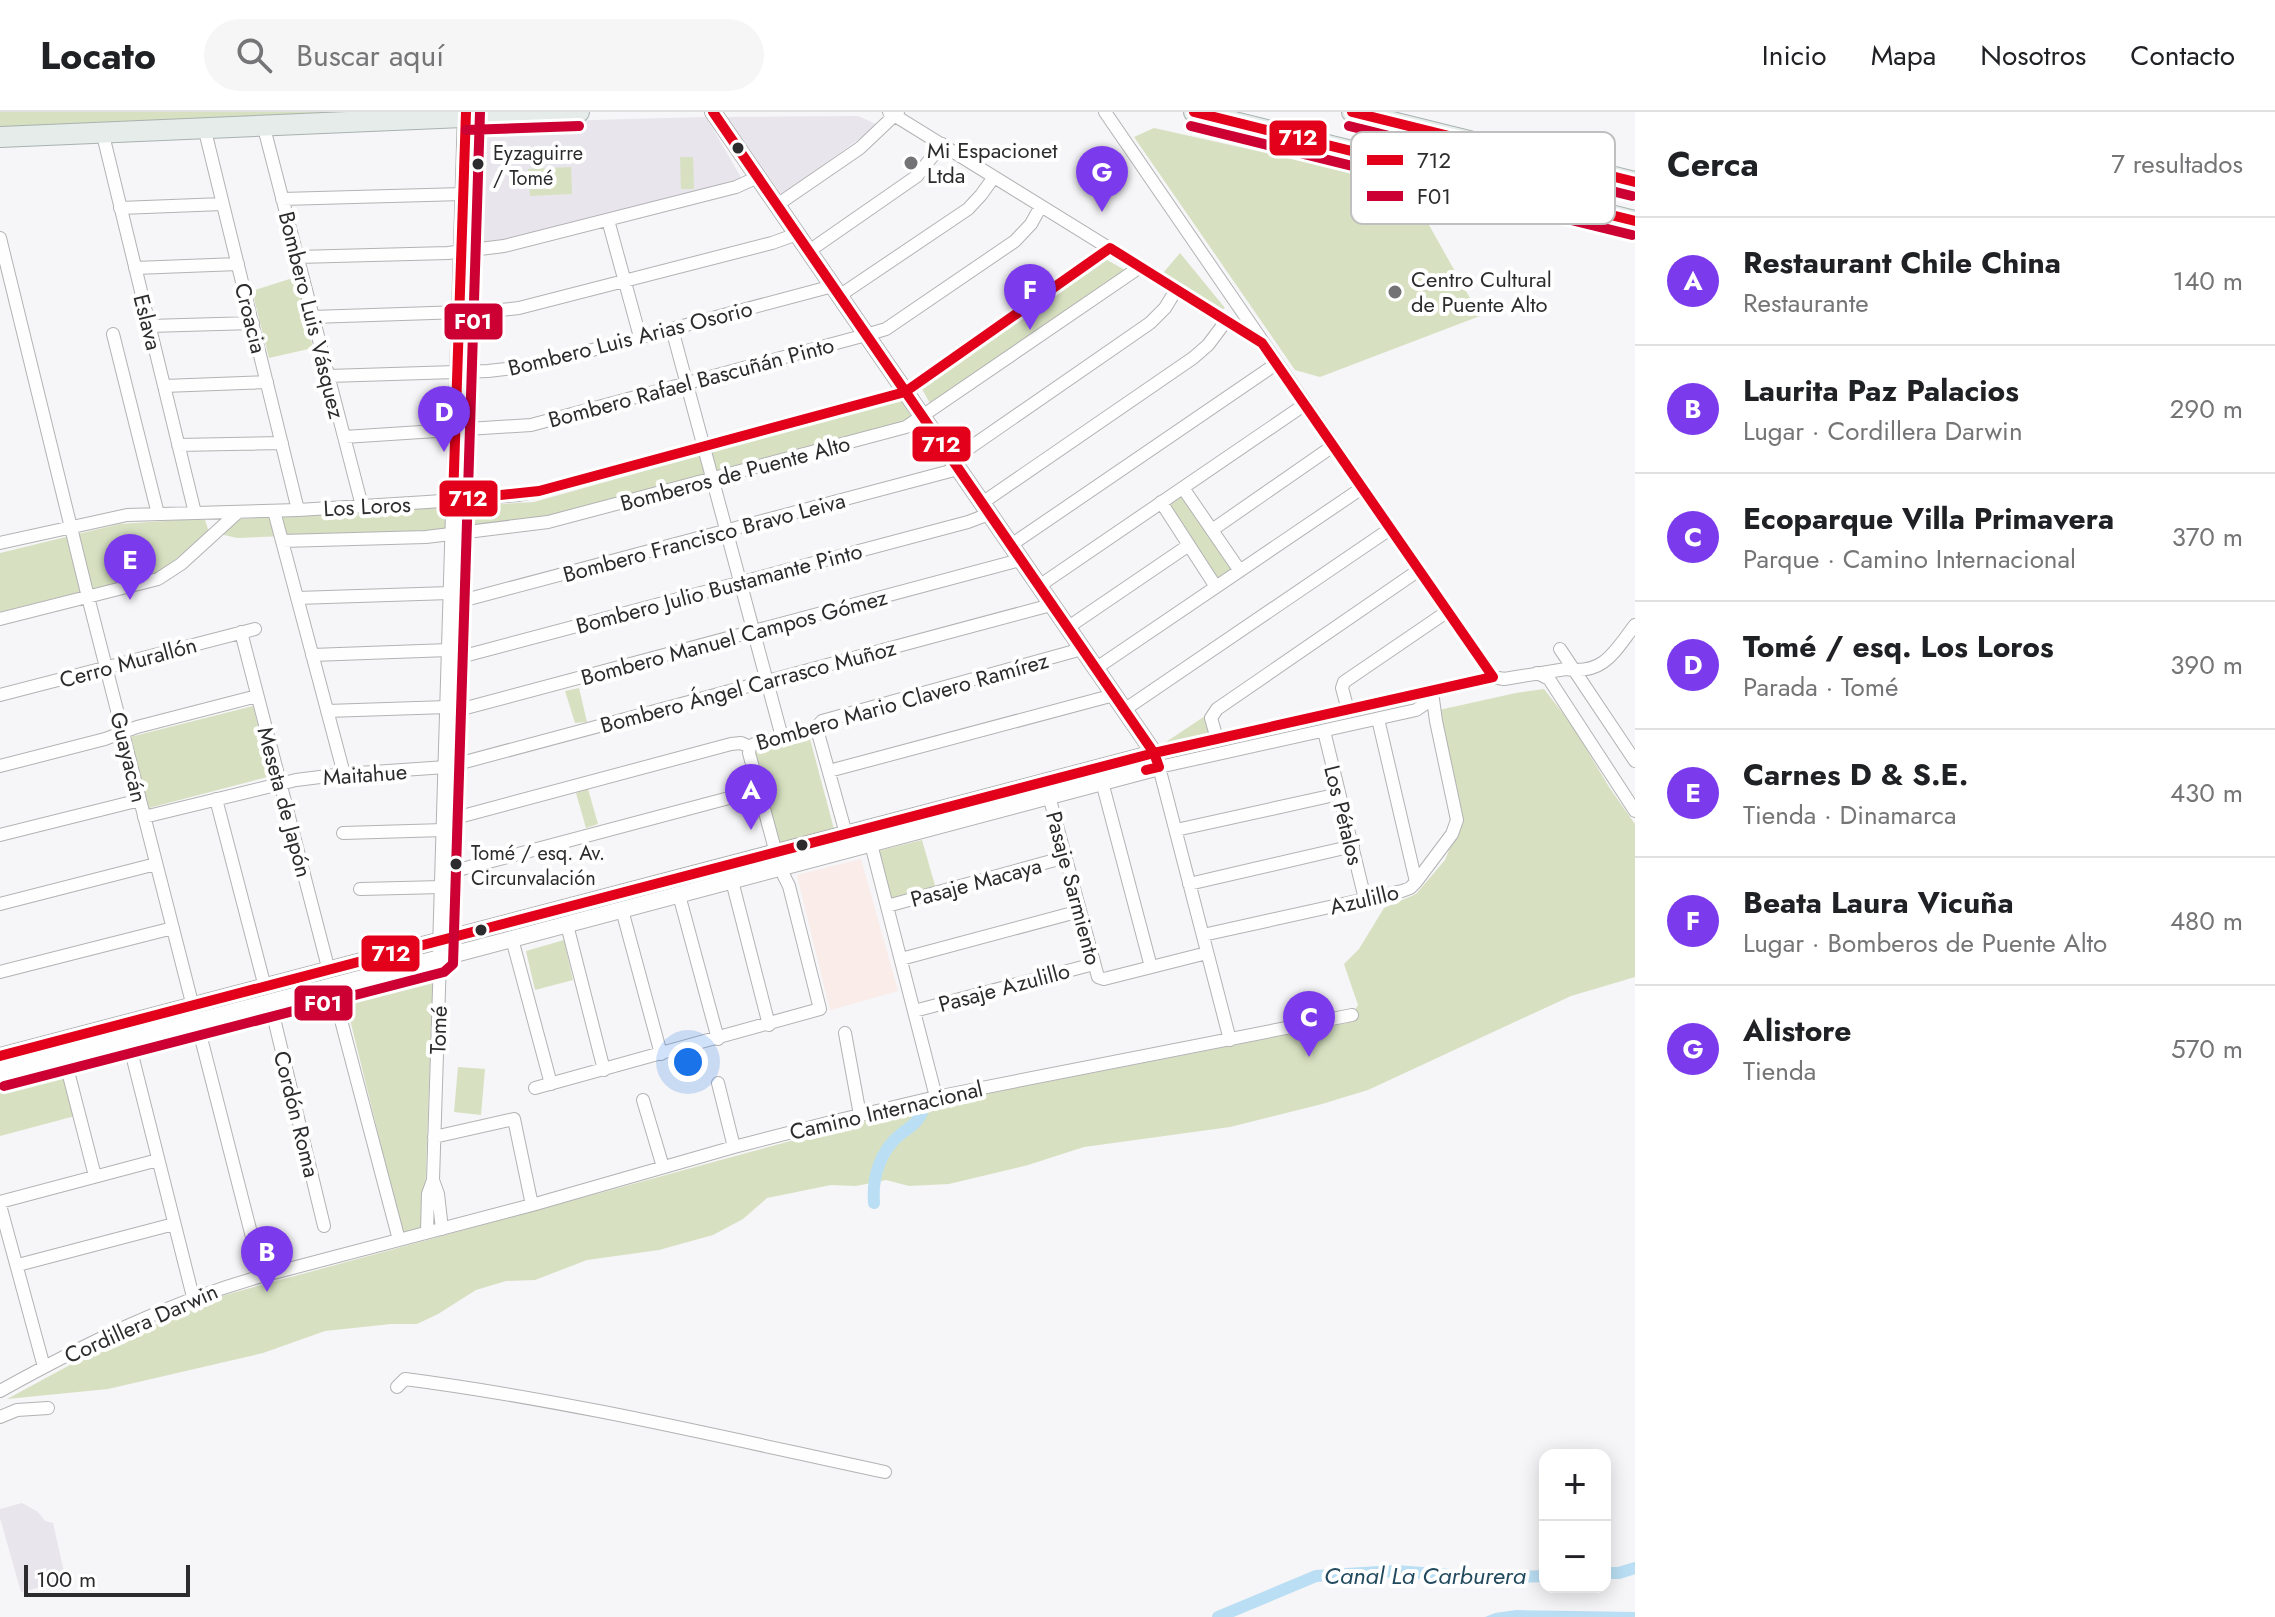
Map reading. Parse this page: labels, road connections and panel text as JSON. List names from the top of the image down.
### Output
{
  "streets": {
    "street": [
      "Bombero Luis Vásquez",
      "Croacia",
      "Eslava",
      "Bombero Luis Arias Osorio",
      "Bombero Rafael Bascuñán Pinto",
      "Bomberos de Puente Alto",
      "Los Loros",
      "Bombero Francisco Bravo Leiva",
      "Bombero Julio Bustamante Pinto",
      "Bombero Manuel Campos Gómez",
      "Cerro Murallón",
      "Bombero Ángel Carrasco Muñoz",
      "Bombero Mario Clavero Ramírez",
      "Guayacán",
      "Maitahue",
      "Meseta de Japón",
      "Los Pétalos",
      "Pasaje Macaya",
      "Pasaje Sarmiento",
      "Azulillo",
      "Pasaje Azulillo",
      "Tomé",
      "Camino Internacional",
      "Cordón Roma",
      "Cordillera Darwin"
    ]
  },
  "crossings": [
    ["Bombero Luis Vásquez", "Bombero Luis Arias Osorio"],
    ["Bombero Luis Vásquez", "Bombero Rafael Bascuñán Pinto"],
    ["Bombero Luis Vásquez", "Los Loros"],
    ["Croacia", "Los Loros"],
    ["Eslava", "Los Loros"],
    ["Bombero Luis Arias Osorio", "Tomé"],
    ["Bombero Rafael Bascuñán Pinto", "Tomé"],
    ["Bomberos de Puente Alto", "Tomé"],
    ["Los Loros", "Guayacán"],
    ["Los Loros", "Tomé"],
    ["Bombero Francisco Bravo Leiva", "Tomé"],
    ["Bombero Julio Bustamante Pinto", "Tomé"],
    ["Bombero Manuel Campos Gómez", "Tomé"],
    ["Cerro Murallón", "Guayacán"],
    ["Cerro Murallón", "Meseta de Japón"],
    ["Bombero Ángel Carrasco Muñoz", "Maitahue"],
    ["Bombero Ángel Carrasco Muñoz", "Tomé"],
    ["Bombero Mario Clavero Ramírez", "Tomé"],
    ["Guayacán", "Maitahue"],
    ["Guayacán", "Cordillera Darwin"],
    ["Maitahue", "Meseta de Japón"],
    ["Maitahue", "Tomé"],
    ["Maitahue", "Cordón Roma"],
    ["Meseta de Japón", "Cordillera Darwin"],
    ["Los Pétalos", "Azulillo"],
    ["Pasaje Macaya", "Pasaje Sarmiento"],
    ["Pasaje Sarmiento", "Pasaje Azulillo"],
    ["Tomé", "Camino Internacional"],
    ["Tomé", "Cordillera Darwin"],
    ["Camino Internacional", "Cordillera Darwin"]
  ],
  "water": ["Canal La Carburera"],
  "places": [
    "Mi Espacionet Ltda",
    "Eyzaguirre / Tomé",
    "Centro Cultural de Puente Alto",
    "Tomé / esq. Av. Circunvalación"
  ],
  "lines": ["transit line 712", "transit line F01"],
  "legend": ["712", "F01"],
  "scale_bar": "100 m",
  "page": {
    "header": "Locato",
    "search": "Buscar aquí",
    "nav": [
      "Inicio",
      "Mapa",
      "Nosotros",
      "Contacto"
    ],
    "heading": ["Cerca", "7 resultados"],
    "pins": [
      "G",
      "F",
      "D",
      "E",
      "A",
      "C",
      "B"
    ],
    "list": [
      {
        "mark": "A",
        "name": "Restaurant Chile China",
        "note": "Restaurante",
        "value": "140 m"
      },
      {
        "mark": "B",
        "name": "Laurita Paz Palacios",
        "note": "Lugar · Cordillera Darwin",
        "value": "290 m"
      },
      {
        "mark": "C",
        "name": "Ecoparque Villa Primavera",
        "note": "Parque · Camino Internacional",
        "value": "370 m"
      },
      {
        "mark": "D",
        "name": "Tomé / esq. Los Loros",
        "note": "Parada · Tomé",
        "value": "390 m"
      },
      {
        "mark": "E",
        "name": "Carnes D & S.E.",
        "note": "Tienda · Dinamarca",
        "value": "430 m"
      },
      {
        "mark": "F",
        "name": "Beata Laura Vicuña",
        "note": "Lugar · Bomberos de Puente Alto",
        "value": "480 m"
      },
      {
        "mark": "G",
        "name": "Alistore",
        "note": "Tienda",
        "value": "570 m"
      }
    ],
    "map_buttons": ["+", "−"],
    "scale": "100 m"
  }
}
